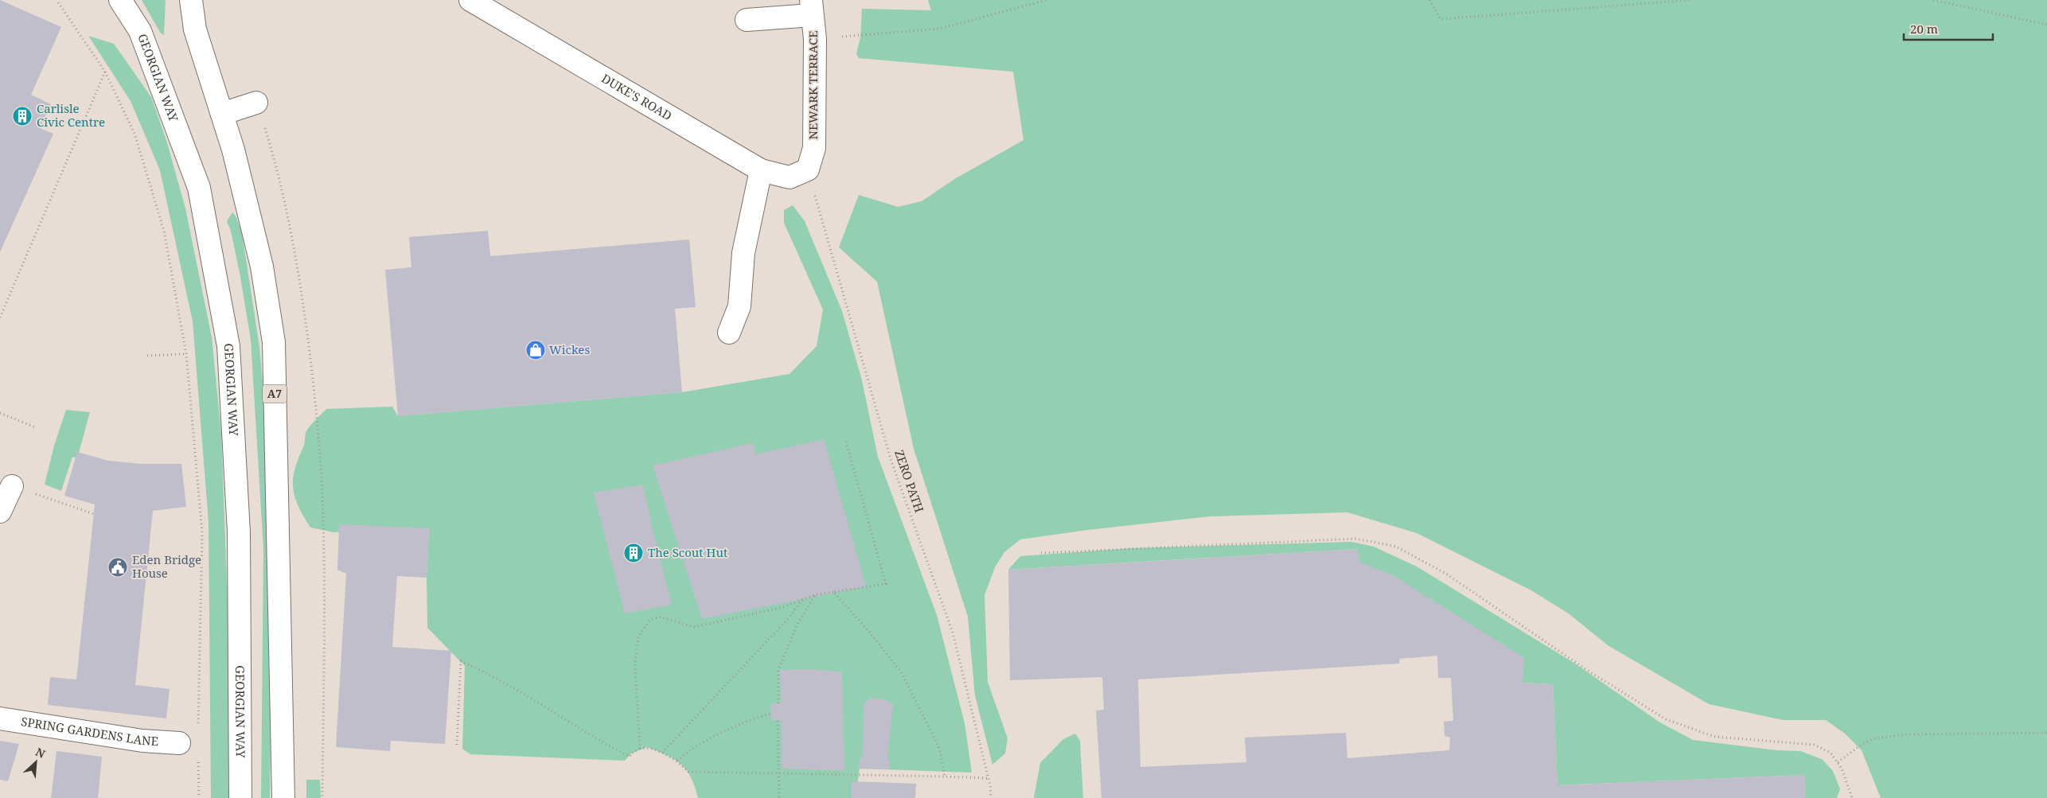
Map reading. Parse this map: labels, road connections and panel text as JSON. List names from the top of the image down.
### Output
{
  "streets": {
    "main road": [
      "GEORGIAN WAY",
      "NEWARK TERRACE",
      "DUKE'S ROAD",
      "A7",
      "SPRING GARDENS LANE"
    ],
    "path": ["ZERO PATH"]
  },
  "crossings": [
    ["NEWARK TERRACE", "DUKE'S ROAD"],
    ["NEWARK TERRACE", "ZERO PATH"],
    ["DUKE'S ROAD", "ZERO PATH"]
  ],
  "places": {
    "building": ["Carlisle Civic Centre", "The Scout Hut"],
    "shop": ["Wickes"],
    "public building": ["Eden Bridge House"]
  },
  "scale_bar": "20 m",
  "north": "top right"
}
